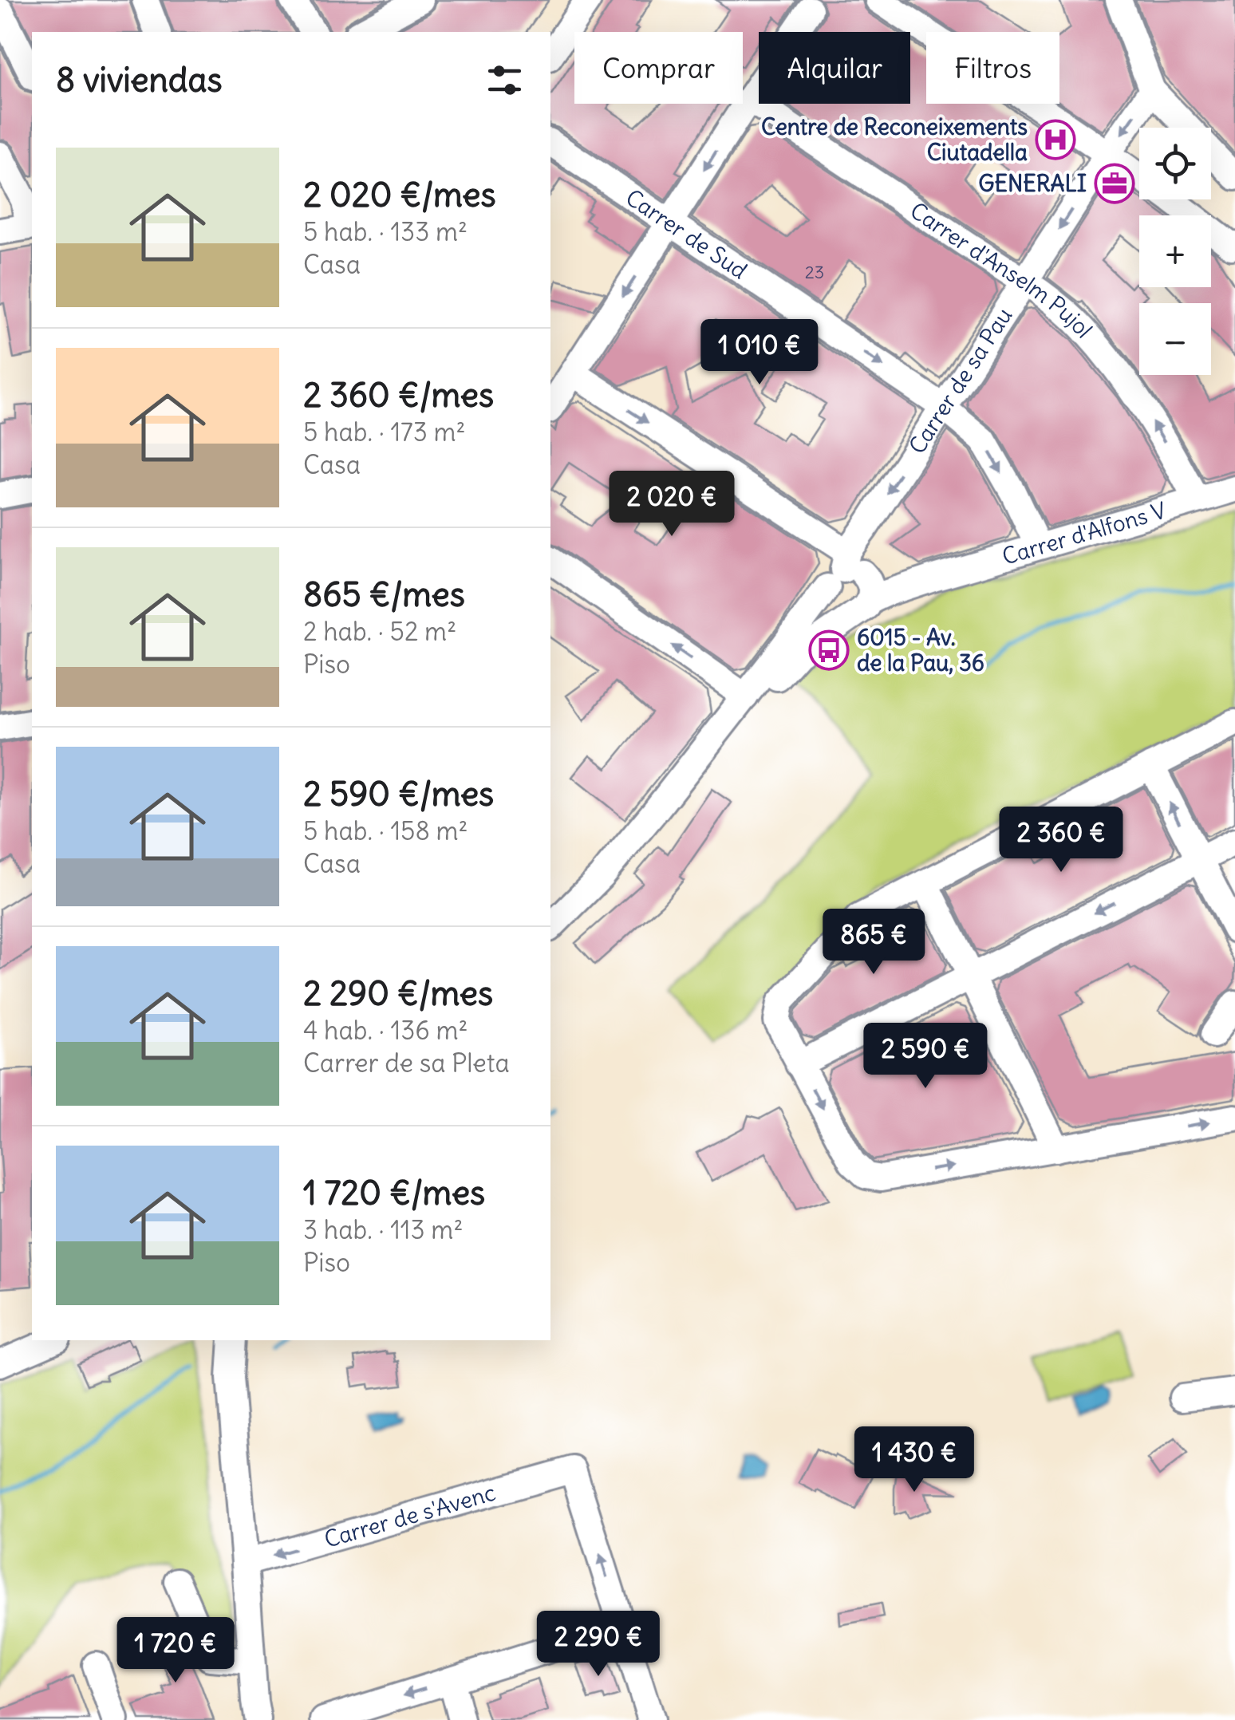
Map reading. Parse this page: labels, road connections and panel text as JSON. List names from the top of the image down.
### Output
{
  "streets": {
    "street": [
      "Carrer de Sud",
      "Carrer d'Anselm Pujol",
      "Carrer de sa Pau",
      "Carrer d'Alfons V",
      "Carrer de s'Avenc"
    ]
  },
  "crossings": [
    ["Carrer de Sud", "Carrer de sa Pau"],
    ["Carrer de Sud", "Carrer d'Alfons V"],
    ["Carrer d'Anselm Pujol", "Carrer de sa Pau"],
    ["Carrer d'Anselm Pujol", "Carrer d'Alfons V"],
    ["Carrer de sa Pau", "Carrer d'Alfons V"]
  ],
  "places": {
    "hospital": ["Centre de Reconeixements Ciutadella"],
    "office": ["GENERALI"],
    "bus stop": ["6015 - Av. de la Pau, 36"]
  },
  "house_numbers": ["23"],
  "page": {
    "chip": ["Comprar", "Alquilar", "Filtros"],
    "heading": "8 viviendas",
    "map_buttons": ["+", "−"],
    "list": [
      {
        "name": "2 020 €/mes",
        "note": "5 hab. · 133 m² · Casa"
      },
      {
        "name": "2 360 €/mes",
        "note": "5 hab. · 173 m² · Casa"
      },
      {
        "name": "865 €/mes",
        "note": "2 hab. · 52 m² · Piso"
      },
      {
        "name": "2 590 €/mes",
        "note": "5 hab. · 158 m² · Casa"
      },
      {
        "name": "2 290 €/mes",
        "note": "4 hab. · 136 m² · Carrer de sa Pleta"
      },
      {
        "name": "1 720 €/mes",
        "note": "3 hab. · 113 m² · Piso"
      }
    ],
    "price": [
      "1 010 €",
      "2 020 €",
      "2 360 €",
      "865 €",
      "2 590 €",
      "1 430 €",
      "2 290 €",
      "1 720 €"
    ]
  }
}
